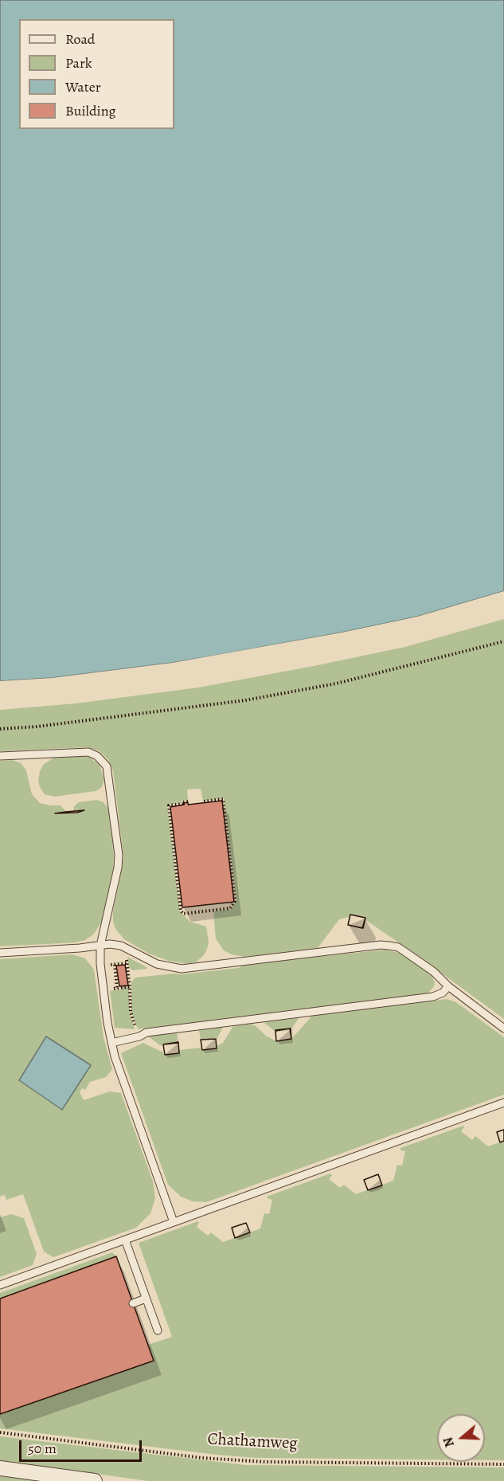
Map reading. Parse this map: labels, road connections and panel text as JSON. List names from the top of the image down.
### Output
{
  "streets": {
    "path": ["Chathamweg"]
  },
  "legend": [
    "Road",
    "Park",
    "Water",
    "Building"
  ],
  "scale_bar": "50 m",
  "north": "left"
}
